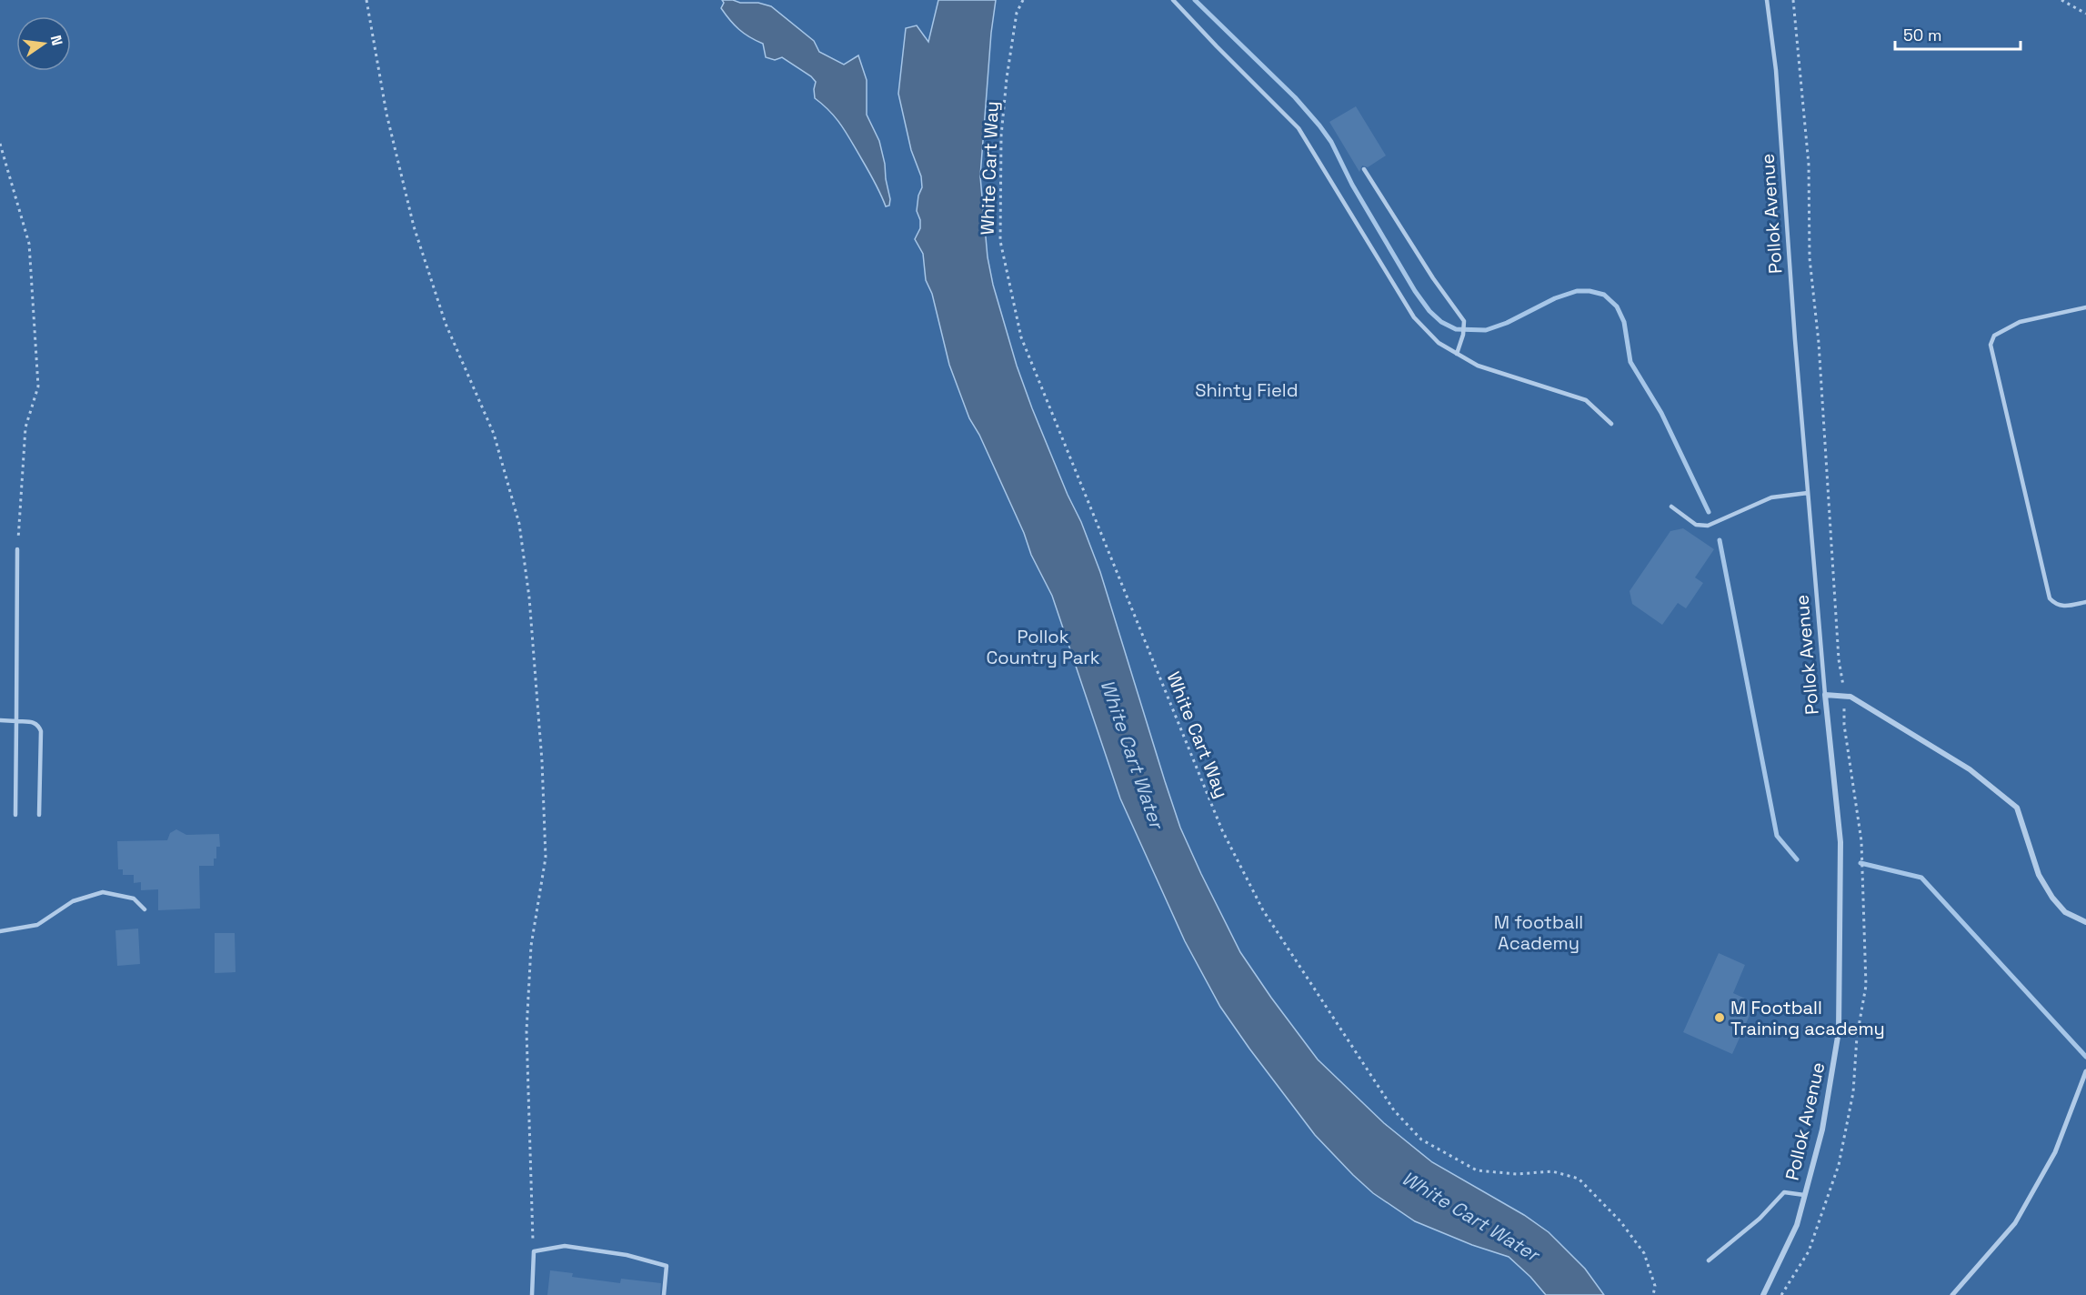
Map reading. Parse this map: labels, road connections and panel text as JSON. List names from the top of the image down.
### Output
{
  "streets": {
    "street": ["Pollok Avenue"],
    "path": ["White Cart Way"]
  },
  "water": ["White Cart Water"],
  "parks": ["Shinty Field", "Pollok Country Park", "M football Academy"],
  "places": ["M Football Training academy"],
  "scale_bar": "50 m",
  "north": "right"
}
